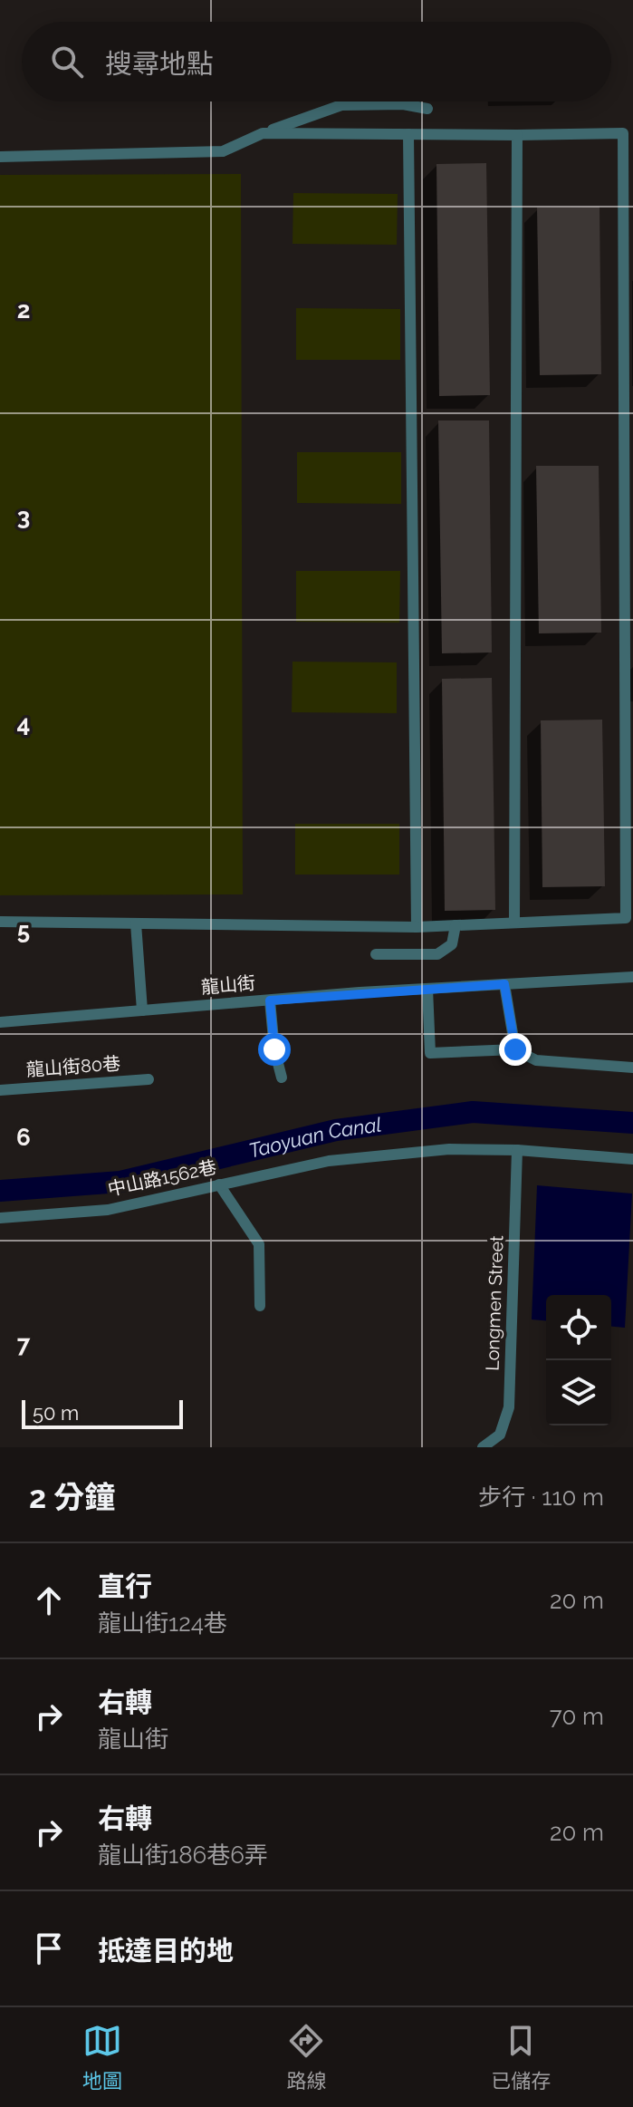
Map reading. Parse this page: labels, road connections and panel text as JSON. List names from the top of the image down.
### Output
{
  "streets": {
    "lane": [
      "龍山街",
      "龍山街80巷",
      "中山路1562巷",
      "Longmen Street"
    ]
  },
  "crossings": [
    ["中山路1562巷", "Longmen Street"]
  ],
  "water": ["Taoyuan Canal"],
  "scale_bar": "50 m",
  "page": {
    "search": "搜尋地點",
    "scale": "50 m",
    "heading": ["2 分鐘", "步行 · 110 m"],
    "list": [
      ["直行", "龍山街124巷", "20 m"],
      ["右轉", "龍山街", "70 m"],
      ["右轉", "龍山街186巷6弄", "20 m"],
      "抵達目的地"
    ],
    "nav": ["地圖", "路線", "已儲存"]
  },
  "grid": {
    "rows": [
      "2",
      "3",
      "4",
      "5",
      "6",
      "7"
    ]
  }
}
